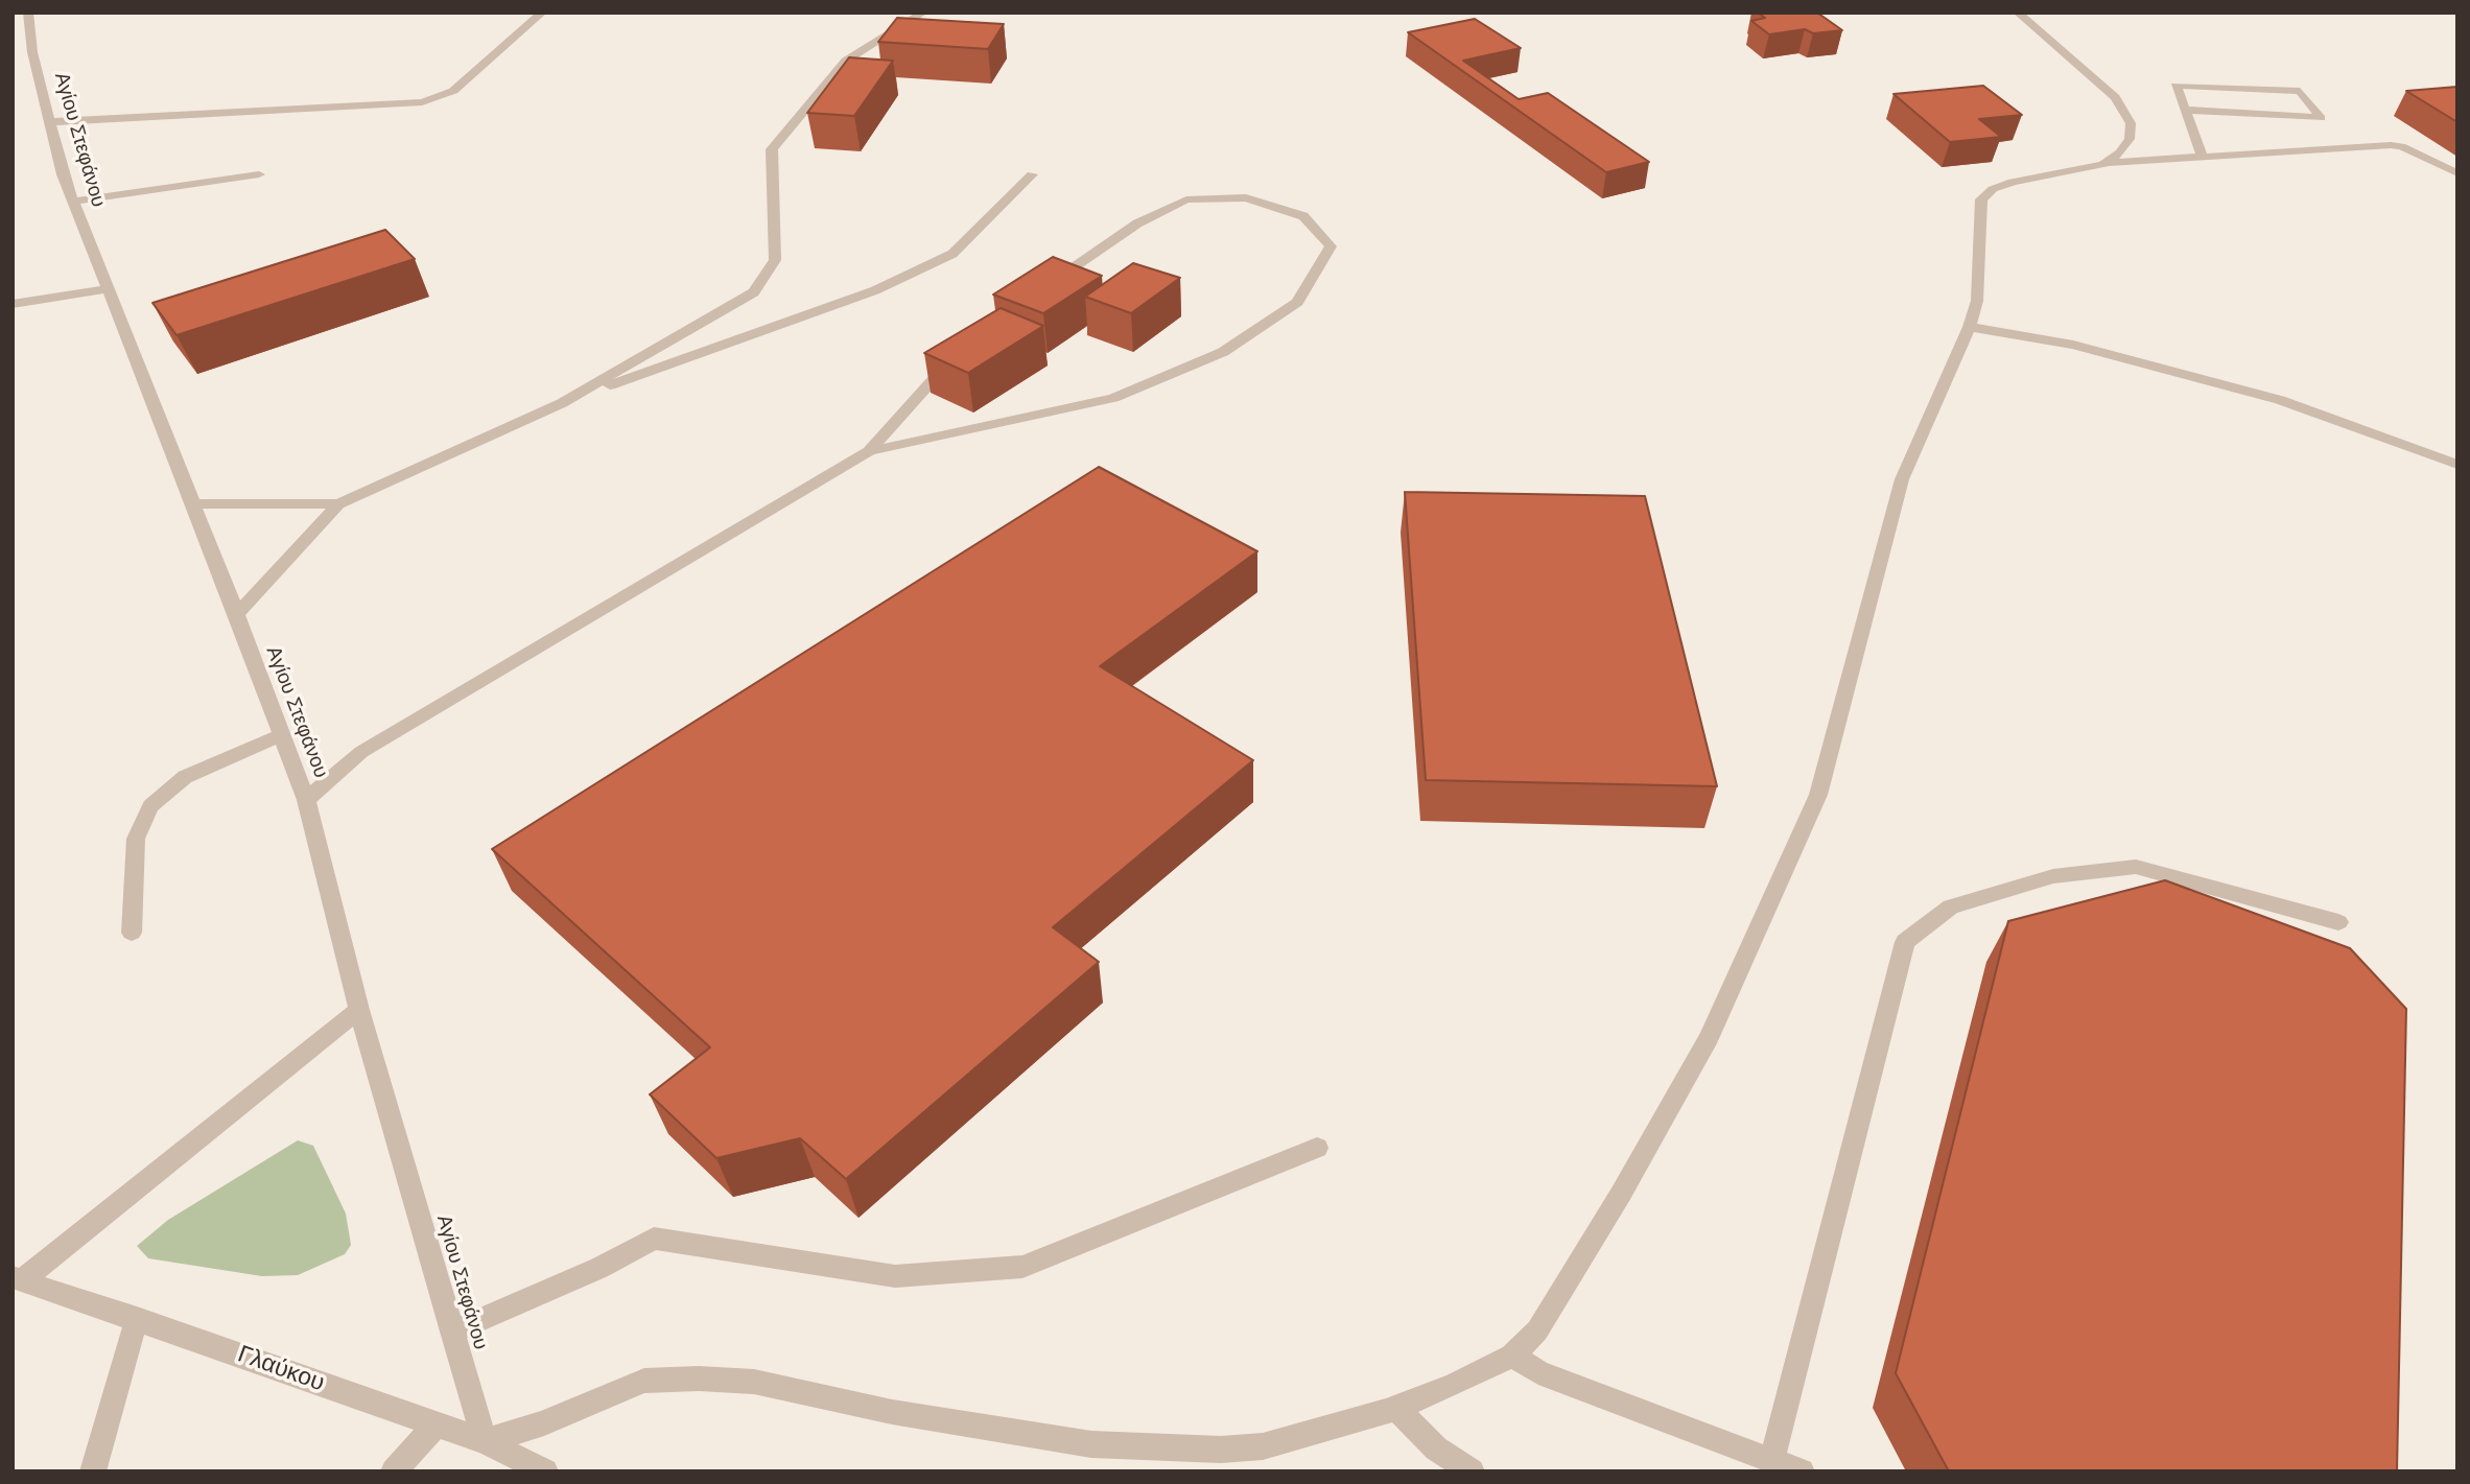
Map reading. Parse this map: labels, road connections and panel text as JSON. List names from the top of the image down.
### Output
{
  "streets": {
    "street": ["Αγίου Στεφάνου", "Γλαύκου"]
  },
  "crossings": [
    ["Αγίου Στεφάνου", "Γλαύκου"]
  ]
}
